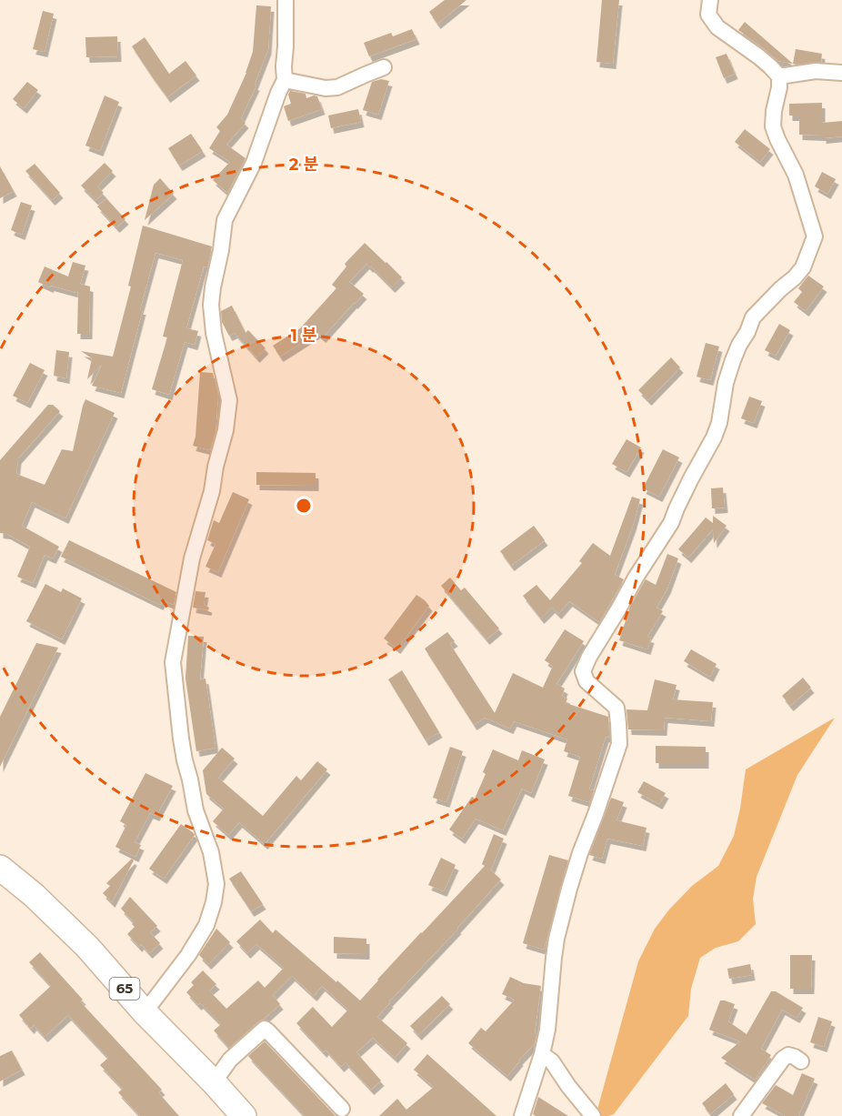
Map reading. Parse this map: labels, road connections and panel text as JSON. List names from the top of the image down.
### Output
{
  "streets": {
    "main road": ["65"]
  },
  "rings": ["2 분", "1 분"]
}
